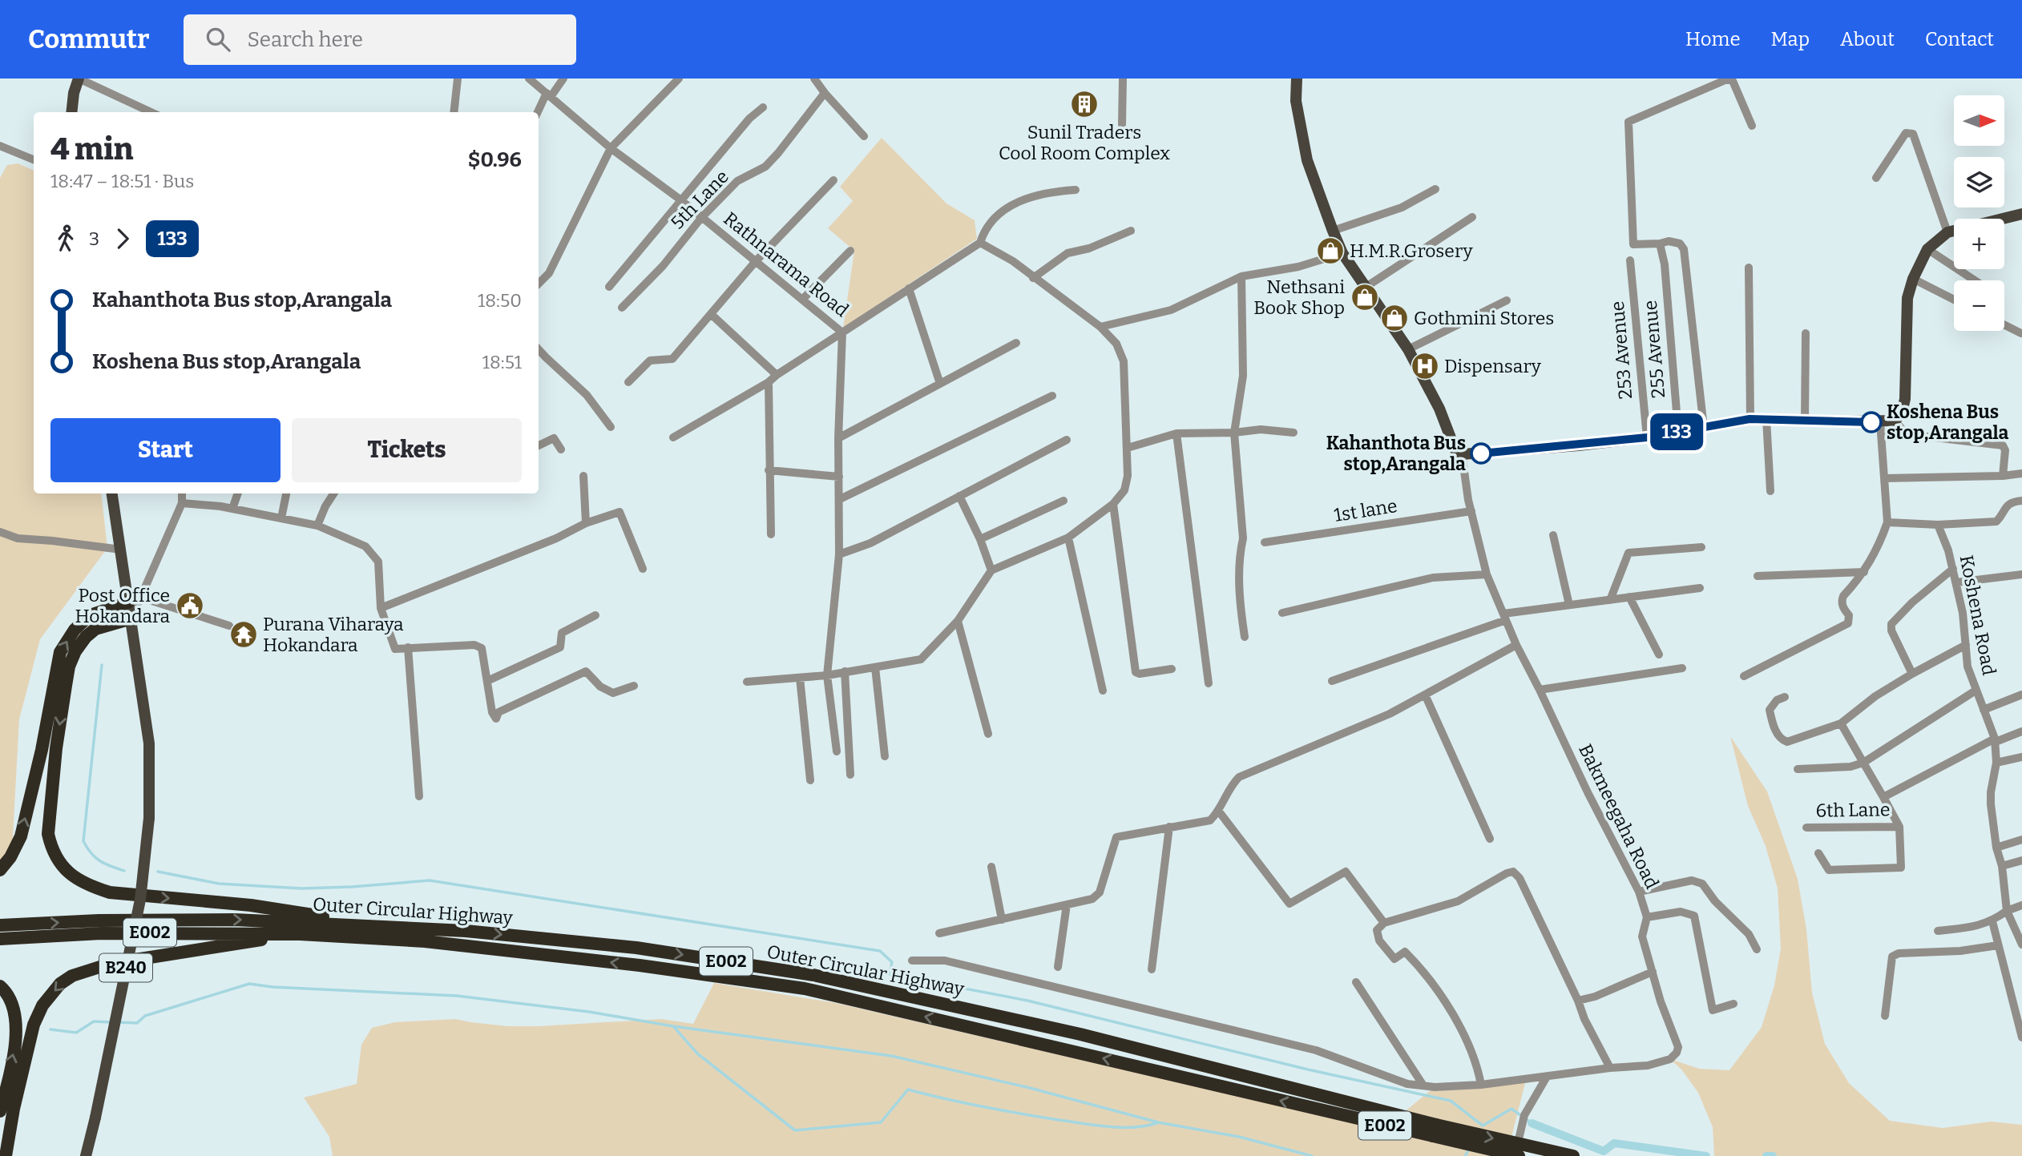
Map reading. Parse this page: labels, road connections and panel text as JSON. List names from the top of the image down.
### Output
{
  "streets": {
    "highway": ["Outer Circular Highway", "E002"],
    "main road": ["B240"],
    "street": [
      "5th Lane",
      "Rathnarama Road",
      "255 Avenue",
      "253 Avenue",
      "1st lane",
      "Koshena Road",
      "6th Lane",
      "Bakmeegaha Road"
    ]
  },
  "crossings": [
    ["5th Lane", "Rathnarama Road"],
    ["1st lane", "Bakmeegaha Road"]
  ],
  "places": {
    "building": ["Sunil Traders Cool Room Complex"],
    "shop": ["H.M.R.Grosery", "Nethsani Book Shop", "Gothmini Stores"],
    "hospital": ["Dispensary"],
    "other": ["Koshena Bus stop,Arangala", "Kahanthota Bus stop,Arangala"],
    "public building": ["Post Office Hokandara"],
    "temple": ["Purana Viharaya Hokandara"]
  },
  "lines": ["bus line 133"],
  "north": "right",
  "page": {
    "header": "Commutr",
    "search": "Search here",
    "nav": [
      "Home",
      "Map",
      "About",
      "Contact"
    ],
    "on_map": "133",
    "map_buttons": ["+", "−"],
    "heading": ["4 min", "18:47 – 18:51 · Bus", "$0.96"],
    "legs": ["3", "133"],
    "list": [
      {
        "name": "Kahanthota Bus stop,Arangala",
        "value": "18:50"
      },
      {
        "name": "Koshena Bus stop,Arangala",
        "value": "18:51"
      }
    ],
    "buttons": ["Start", "Tickets"]
  }
}
